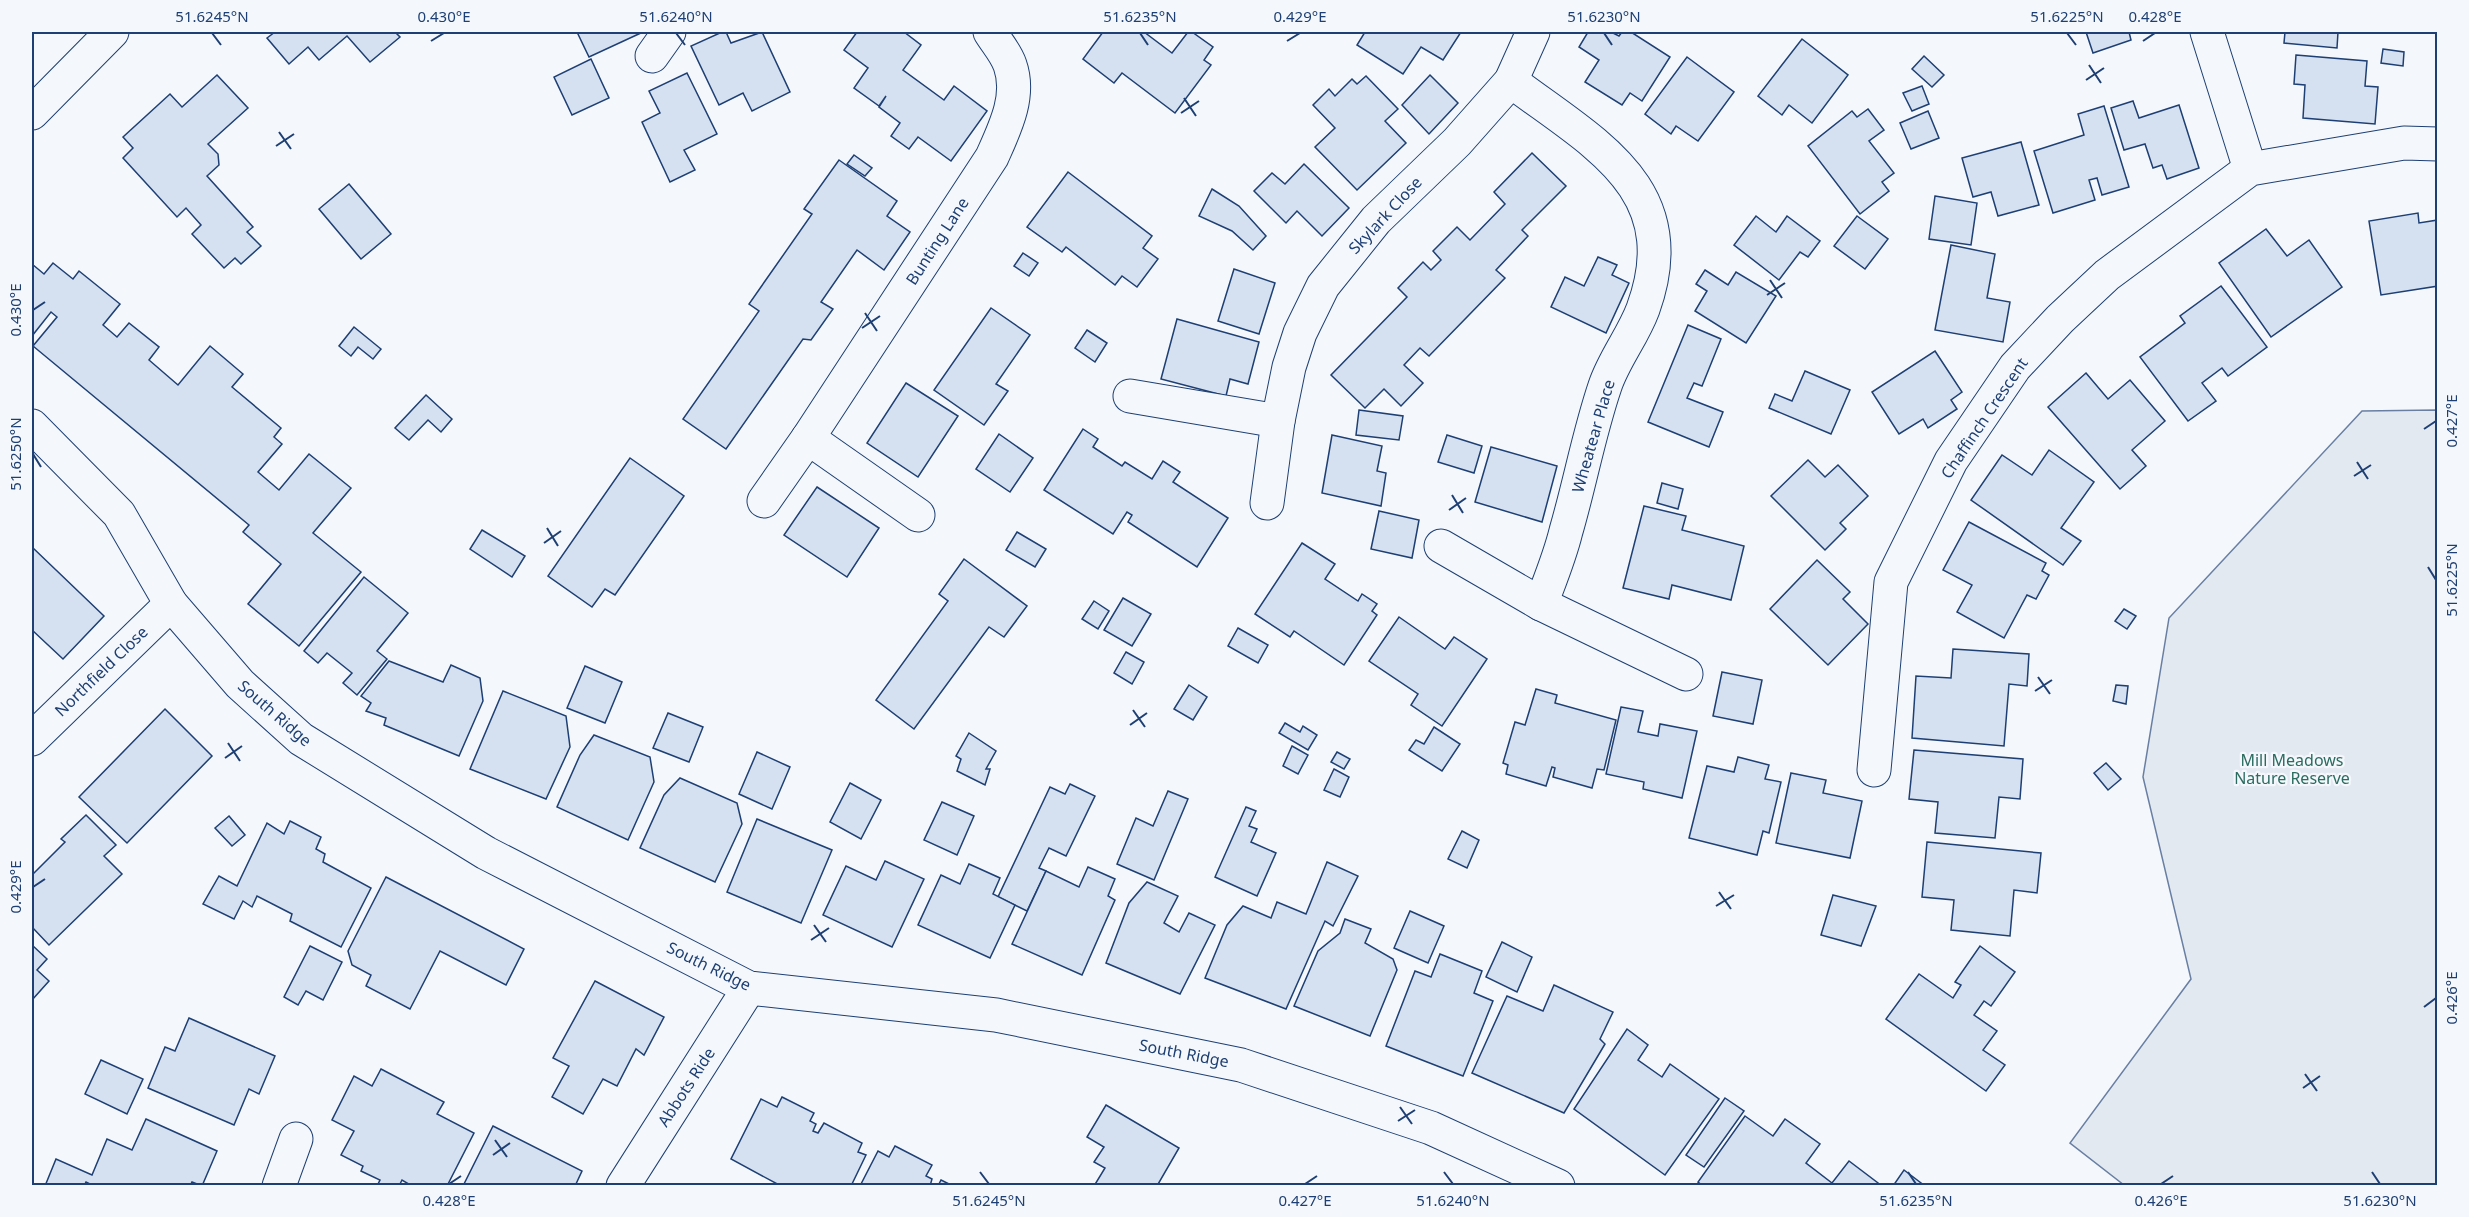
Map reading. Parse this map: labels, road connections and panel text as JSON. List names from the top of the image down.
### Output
{
  "streets": {
    "street": [
      "Skylark Close",
      "Bunting Lane",
      "Chaffinch Crescent",
      "Wheatear Place",
      "Northfield Close",
      "South Ridge",
      "Abbots Ride"
    ]
  },
  "crossings": [
    ["Skylark Close", "Wheatear Place"],
    ["Northfield Close", "South Ridge"],
    ["South Ridge", "Abbots Ride"]
  ],
  "parks": ["Mill Meadows Nature Reserve"],
  "coordinates": [
    "51.6245°N",
    "0.430°E",
    "51.6240°N",
    "51.6235°N",
    "0.429°E",
    "51.6230°N",
    "51.6225°N",
    "0.428°E",
    "0.427°E",
    "51.6250°N",
    "0.426°E"
  ]
}
